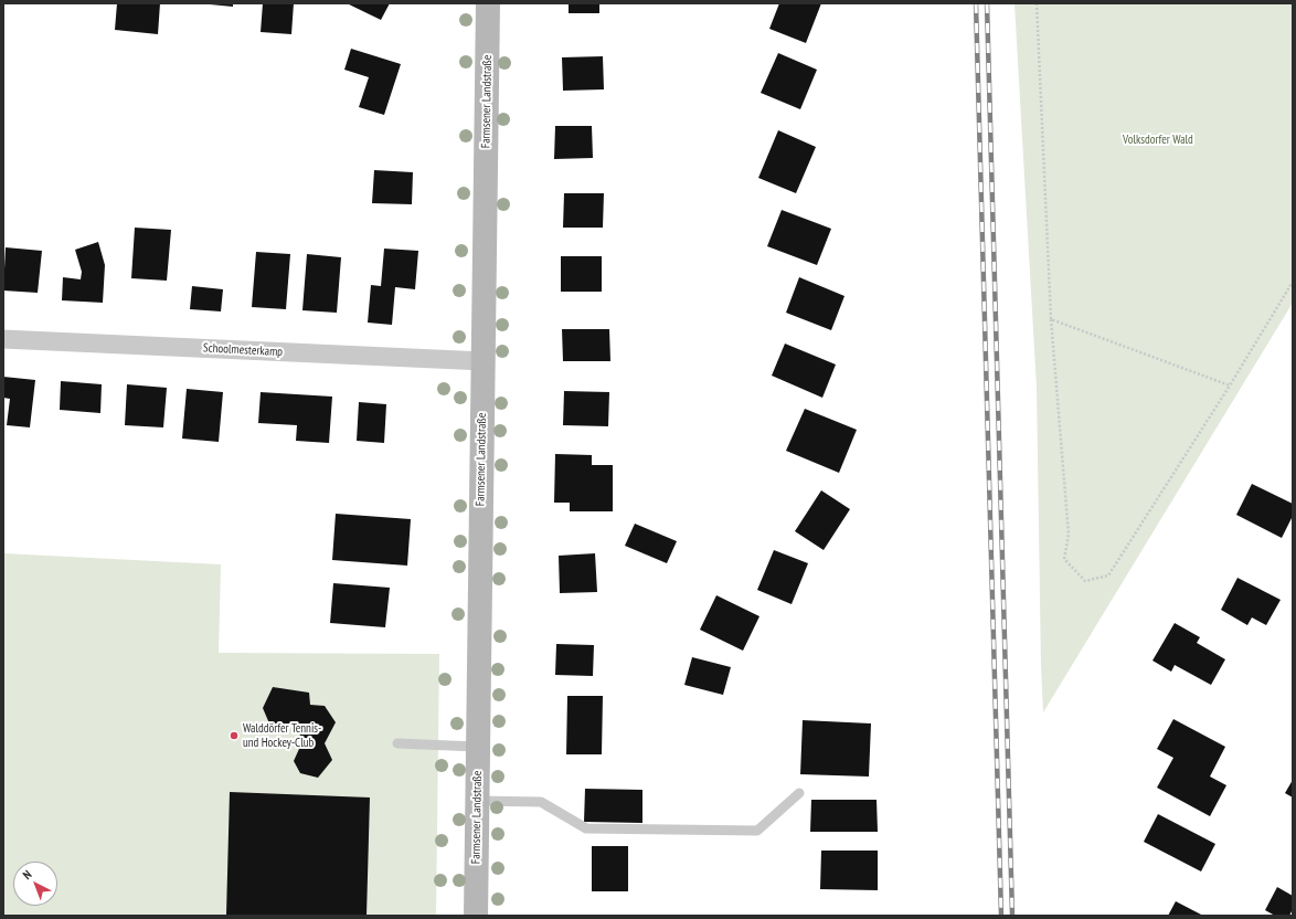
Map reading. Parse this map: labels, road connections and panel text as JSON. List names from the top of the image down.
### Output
{
  "streets": {
    "main road": ["Farmsener Landstraße"],
    "street": ["Schoolmesterkamp"]
  },
  "crossings": [
    ["Farmsener Landstraße", "Schoolmesterkamp"]
  ],
  "parks": ["Volksdorfer Wald"],
  "places": ["Walddörfer Tennis- und Hockey-Club"],
  "north": "top left"
}
